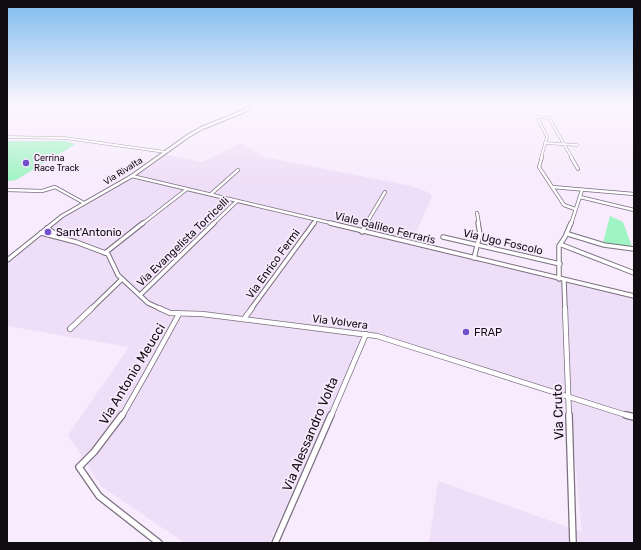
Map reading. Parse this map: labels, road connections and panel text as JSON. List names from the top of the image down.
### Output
{
  "streets": {
    "street": [
      "Via Rivalta",
      "Viale Galileo Ferraris",
      "Via Evangelista Torricelli",
      "Via Ugo Foscolo",
      "Via Enrico Fermi",
      "Via Volvera",
      "Via Antonio Meucci",
      "Via Cruto",
      "Via Alessandro Volta"
    ]
  },
  "crossings": [
    ["Via Rivalta", "Viale Galileo Ferraris"],
    ["Viale Galileo Ferraris", "Via Evangelista Torricelli"],
    ["Viale Galileo Ferraris", "Via Enrico Fermi"],
    ["Viale Galileo Ferraris", "Via Cruto"],
    ["Via Evangelista Torricelli", "Via Volvera"],
    ["Via Ugo Foscolo", "Via Cruto"],
    ["Via Enrico Fermi", "Via Volvera"],
    ["Via Volvera", "Via Antonio Meucci"],
    ["Via Volvera", "Via Cruto"],
    ["Via Volvera", "Via Alessandro Volta"]
  ],
  "places": ["Cerrina Race Track", "Sant'Antonio", "FRAP"]
}
